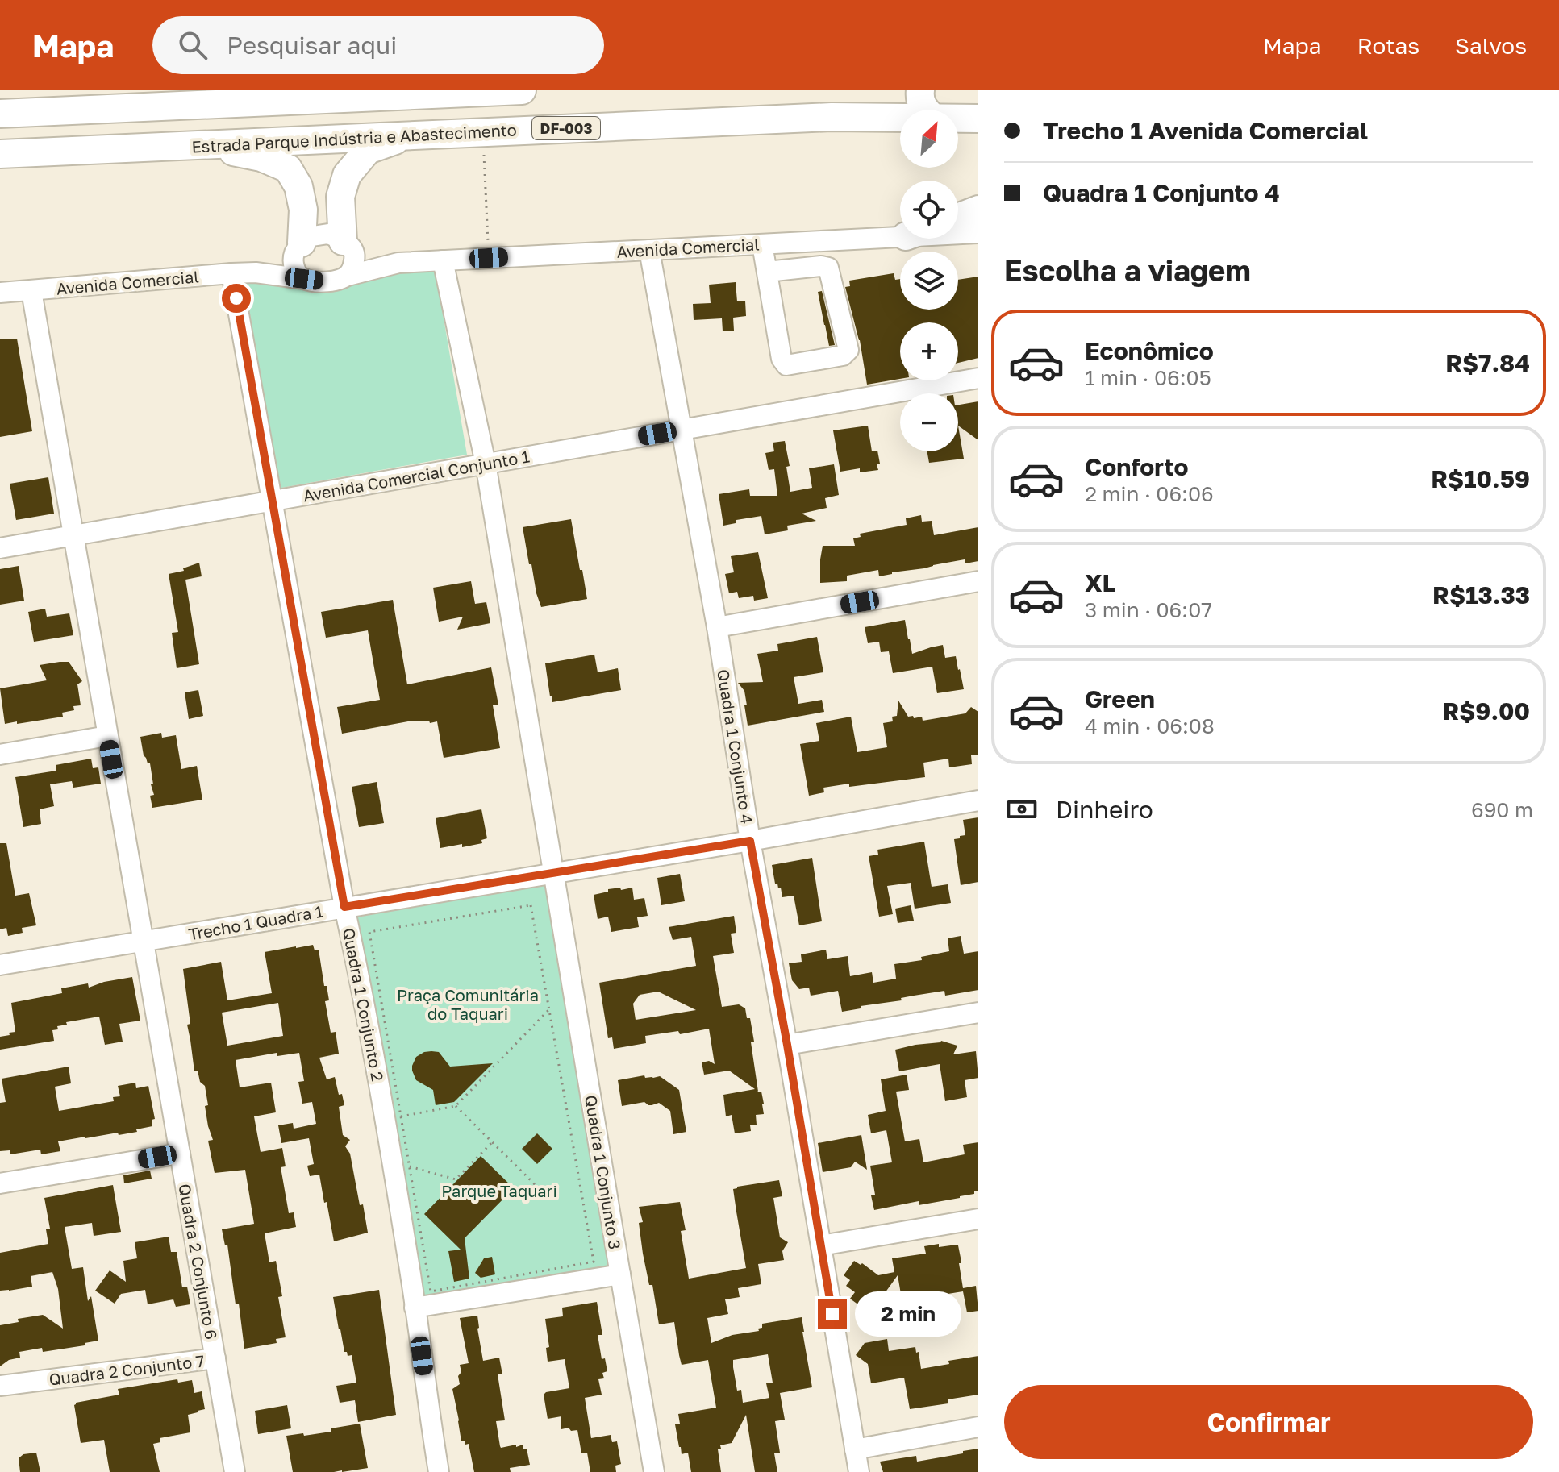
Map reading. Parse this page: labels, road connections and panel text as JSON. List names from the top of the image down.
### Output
{
  "streets": {
    "highway": ["DF-003", "Estrada Parque Indústria e Abastecimento"],
    "street": [
      "Avenida Comercial",
      "Avenida Comercial Conjunto 1",
      "Quadra 1 Conjunto 4",
      "Trecho 1 Quadra 1",
      "Quadra 1 Conjunto 2",
      "Quadra 1 Conjunto 3",
      "Quadra 2 Conjunto 6",
      "Quadra 2 Conjunto 7"
    ]
  },
  "crossings": [
    ["Avenida Comercial", "Quadra 1 Conjunto 4"],
    ["Avenida Comercial", "Quadra 1 Conjunto 2"],
    ["Avenida Comercial", "Quadra 1 Conjunto 3"],
    ["Avenida Comercial", "Quadra 2 Conjunto 6"],
    ["Avenida Comercial Conjunto 1", "Quadra 1 Conjunto 4"],
    ["Avenida Comercial Conjunto 1", "Quadra 1 Conjunto 2"],
    ["Avenida Comercial Conjunto 1", "Quadra 1 Conjunto 3"],
    ["Avenida Comercial Conjunto 1", "Quadra 2 Conjunto 6"],
    ["Quadra 1 Conjunto 4", "Trecho 1 Quadra 1"],
    ["Trecho 1 Quadra 1", "Quadra 1 Conjunto 2"],
    ["Trecho 1 Quadra 1", "Quadra 1 Conjunto 3"],
    ["Trecho 1 Quadra 1", "Quadra 2 Conjunto 6"],
    ["Quadra 2 Conjunto 6", "Quadra 2 Conjunto 7"]
  ],
  "parks": ["Praça Comunitária do Taquari", "Parque Taquari"],
  "north": "top right",
  "page": {
    "header": "Mapa",
    "search": "Pesquisar aqui",
    "nav": ["Mapa", "Rotas", "Salvos"],
    "banner": ["Trecho 1 Avenida Comercial", "Quadra 1 Conjunto 4"],
    "map_buttons": ["+", "−"],
    "heading": "Escolha a viagem",
    "list": [
      {
        "name": "Econômico",
        "note": "1 min · 06:05",
        "value": "R$7.84"
      },
      {
        "name": "Conforto",
        "note": "2 min · 06:06",
        "value": "R$10.59"
      },
      {
        "name": "XL",
        "note": "3 min · 06:07",
        "value": "R$13.33"
      },
      {
        "name": "Green",
        "note": "4 min · 06:08",
        "value": "R$9.00"
      }
    ],
    "pay": ["Dinheiro", "690 m"],
    "bubble": "2 min",
    "buttons": "Confirmar"
  }
}
